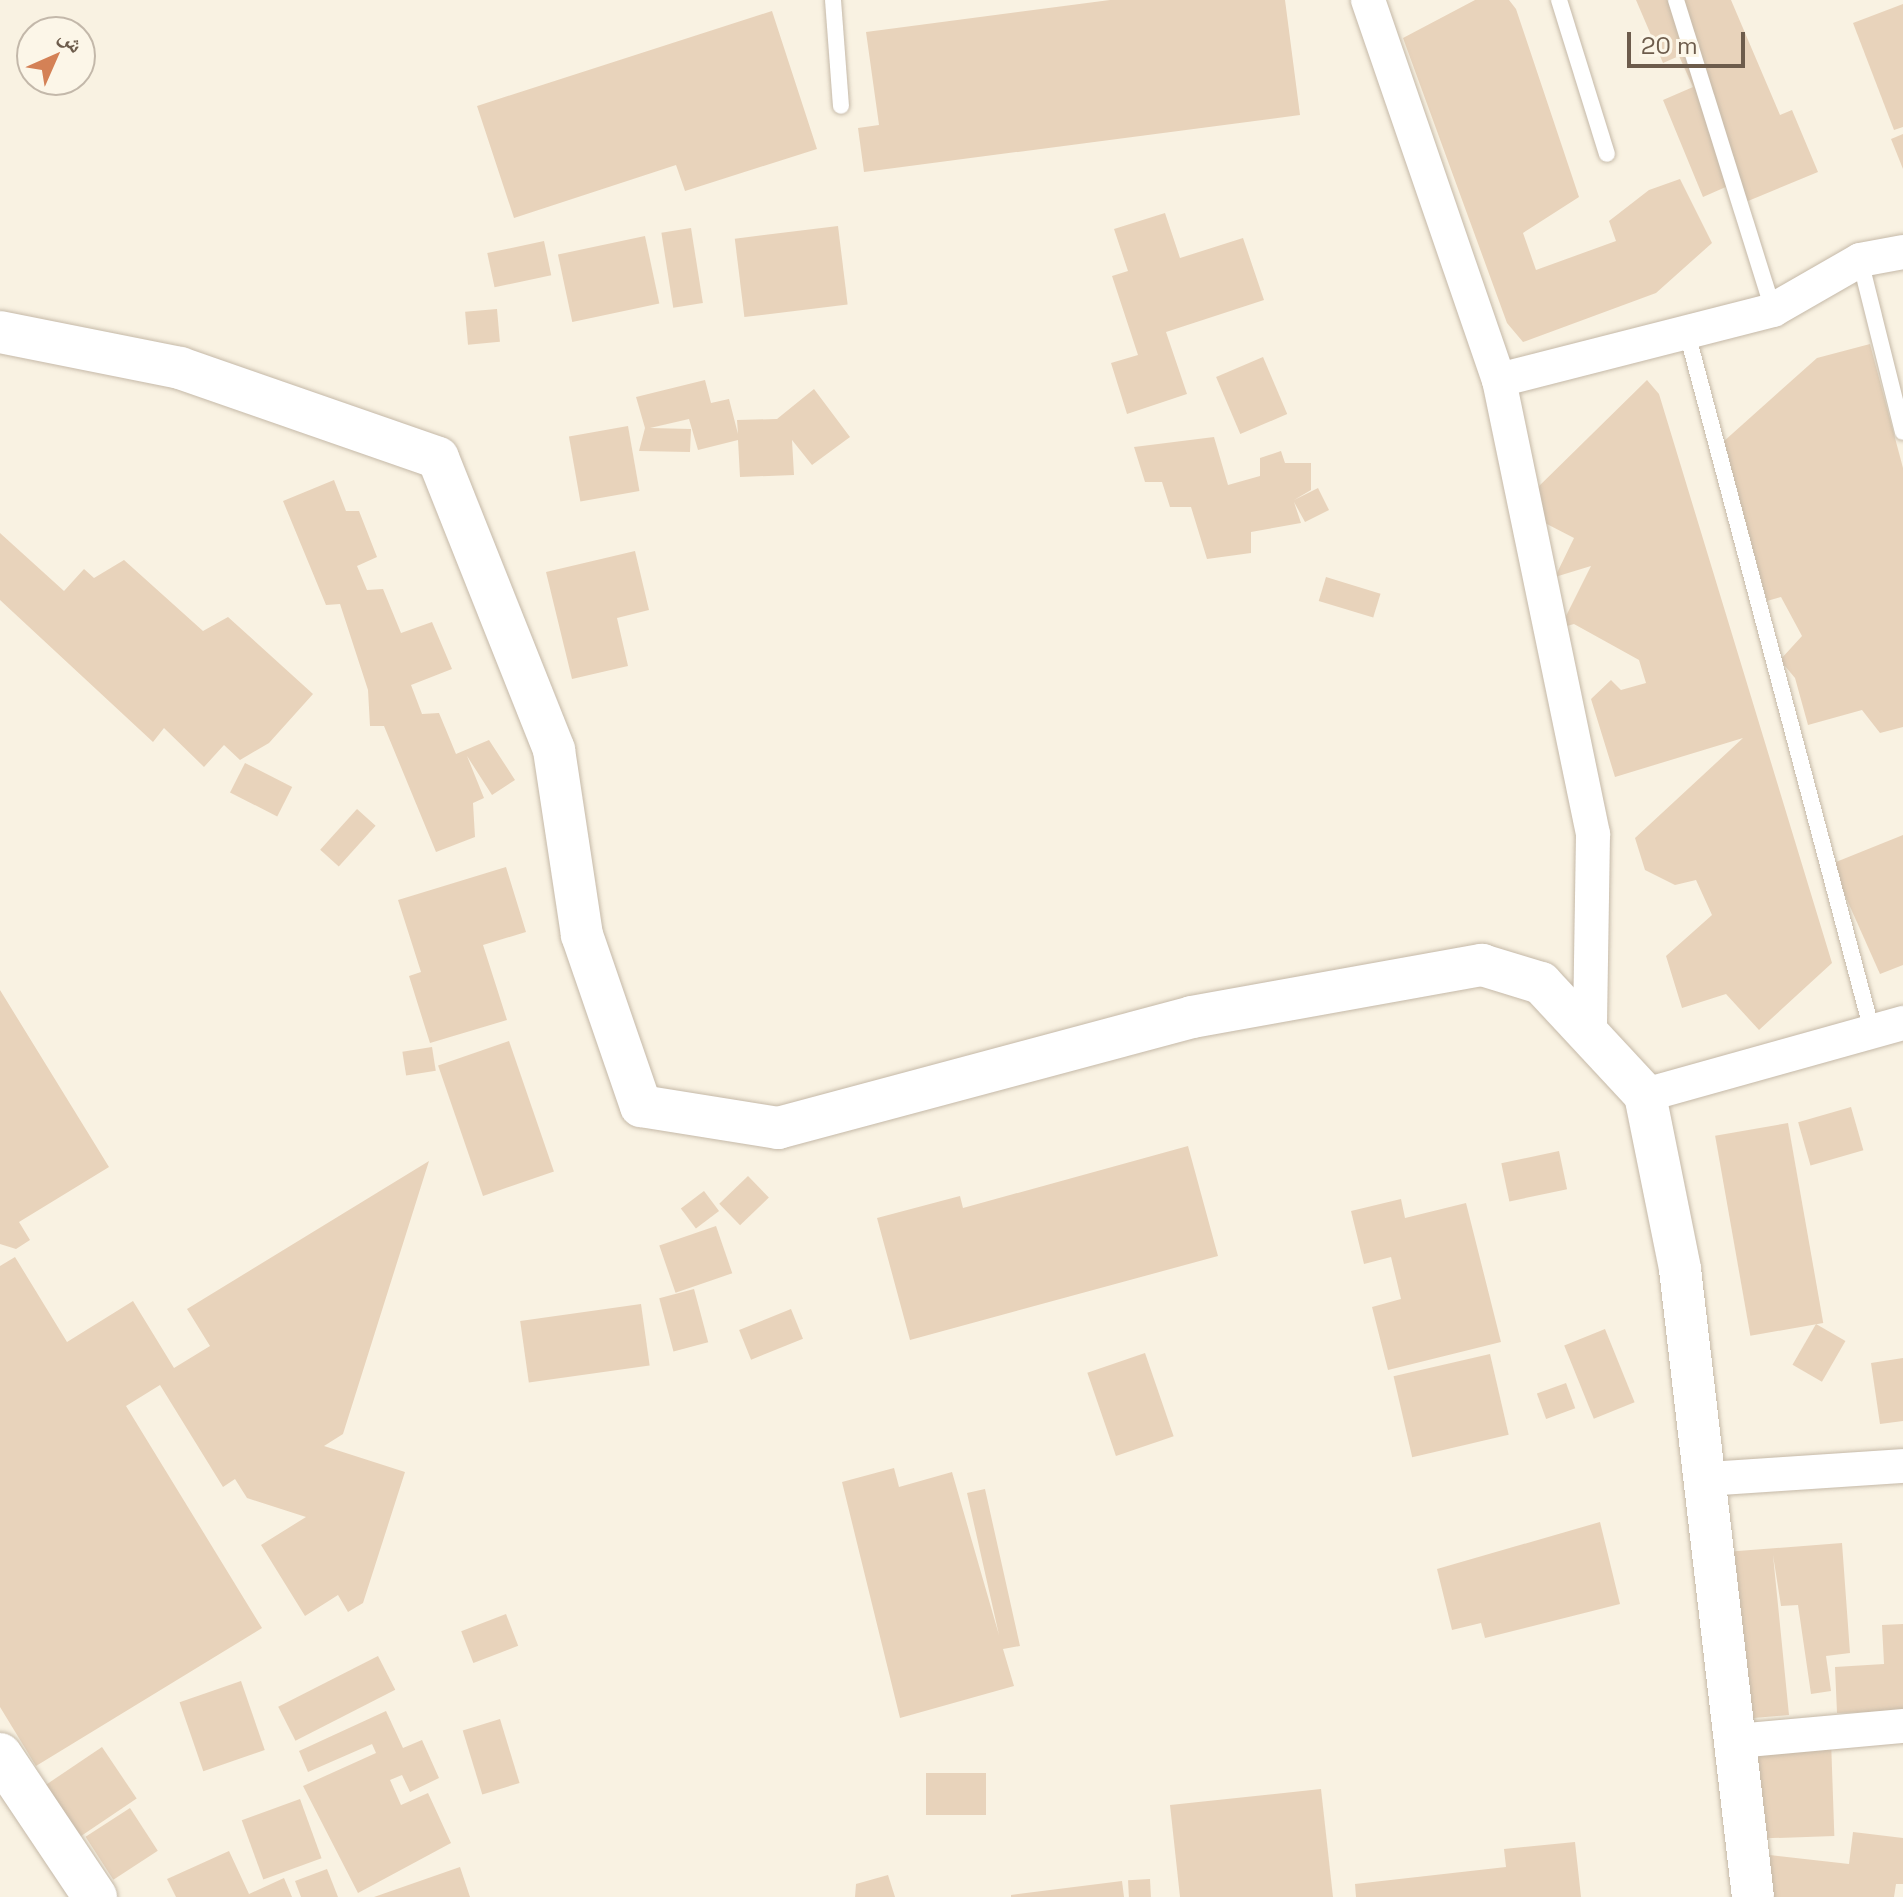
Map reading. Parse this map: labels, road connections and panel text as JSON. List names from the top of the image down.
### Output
{
  "scale_bar": "20 m",
  "north": "top right"
}
